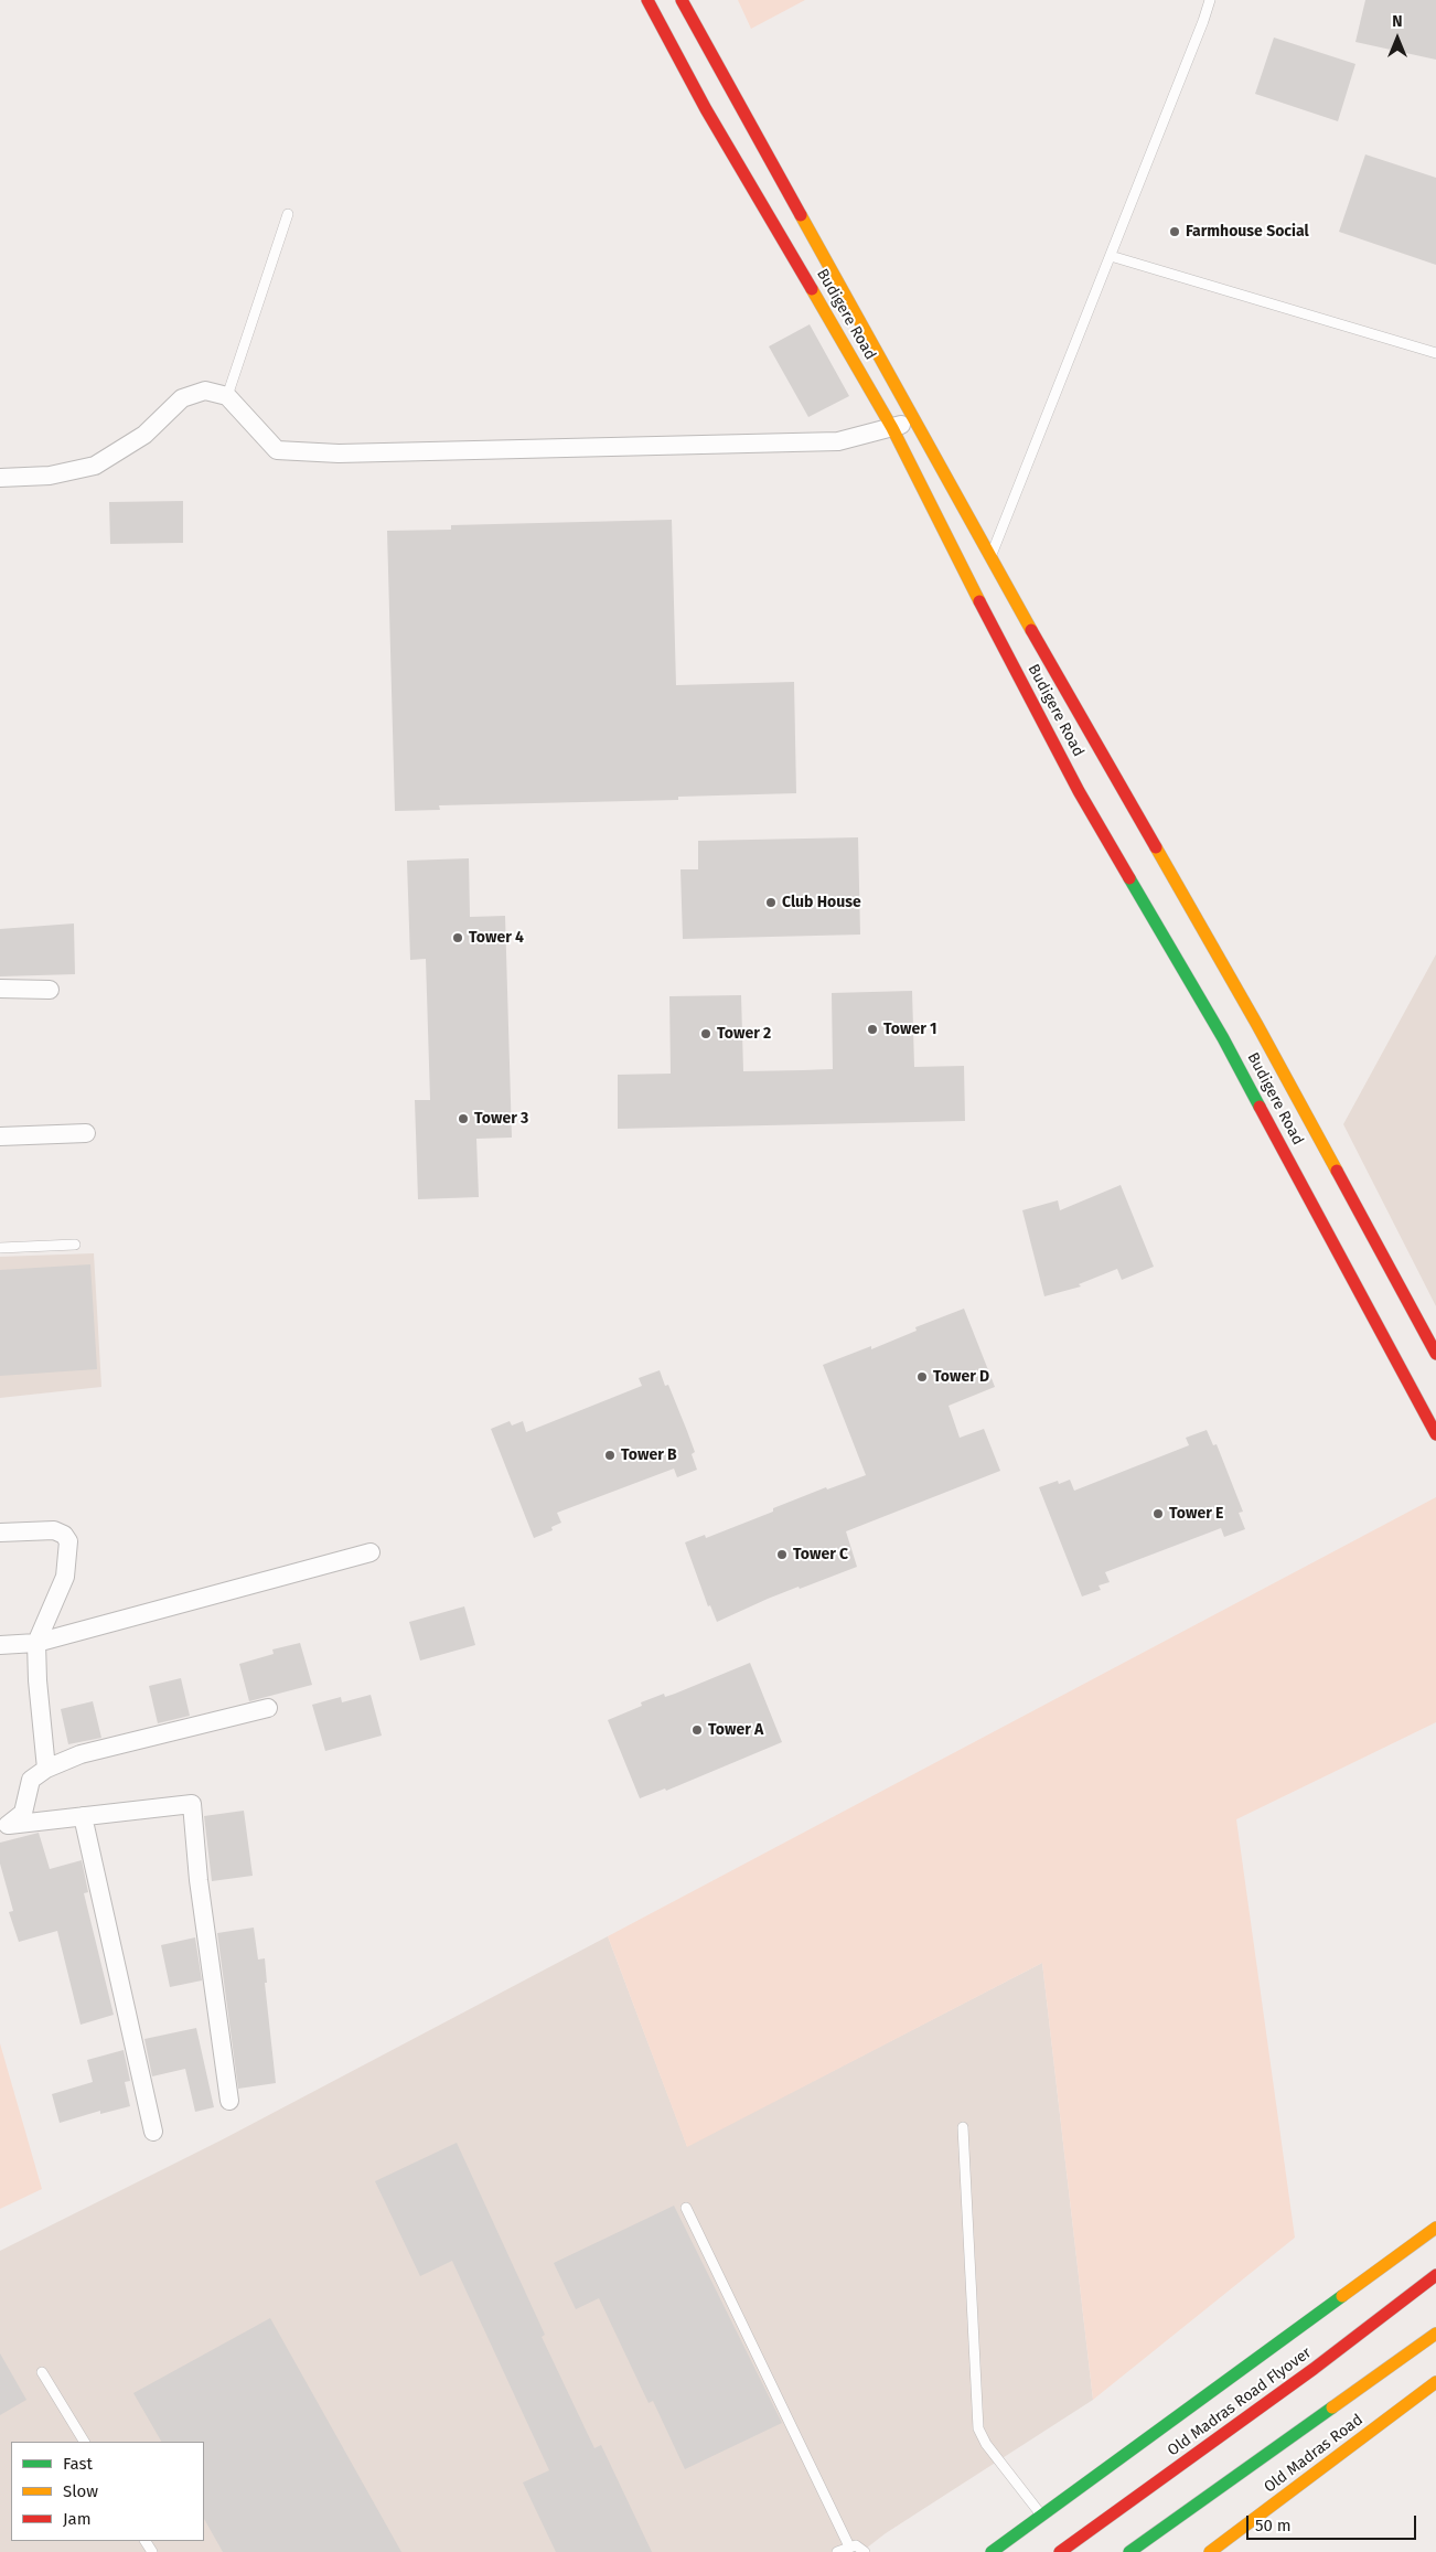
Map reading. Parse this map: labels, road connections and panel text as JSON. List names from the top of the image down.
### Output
{
  "streets": {
    "main road": ["Budigere Road", "Old Madras Road Flyover", "Old Madras Road"]
  },
  "places": [
    "Farmhouse Social",
    "Club House",
    "Tower 4",
    "Tower 1",
    "Tower 2",
    "Tower 3",
    "Tower D",
    "Tower B",
    "Tower E",
    "Tower C",
    "Tower A"
  ],
  "legend": ["Fast", "Slow", "Jam"],
  "scale_bar": "50 m",
  "north": "top"
}
